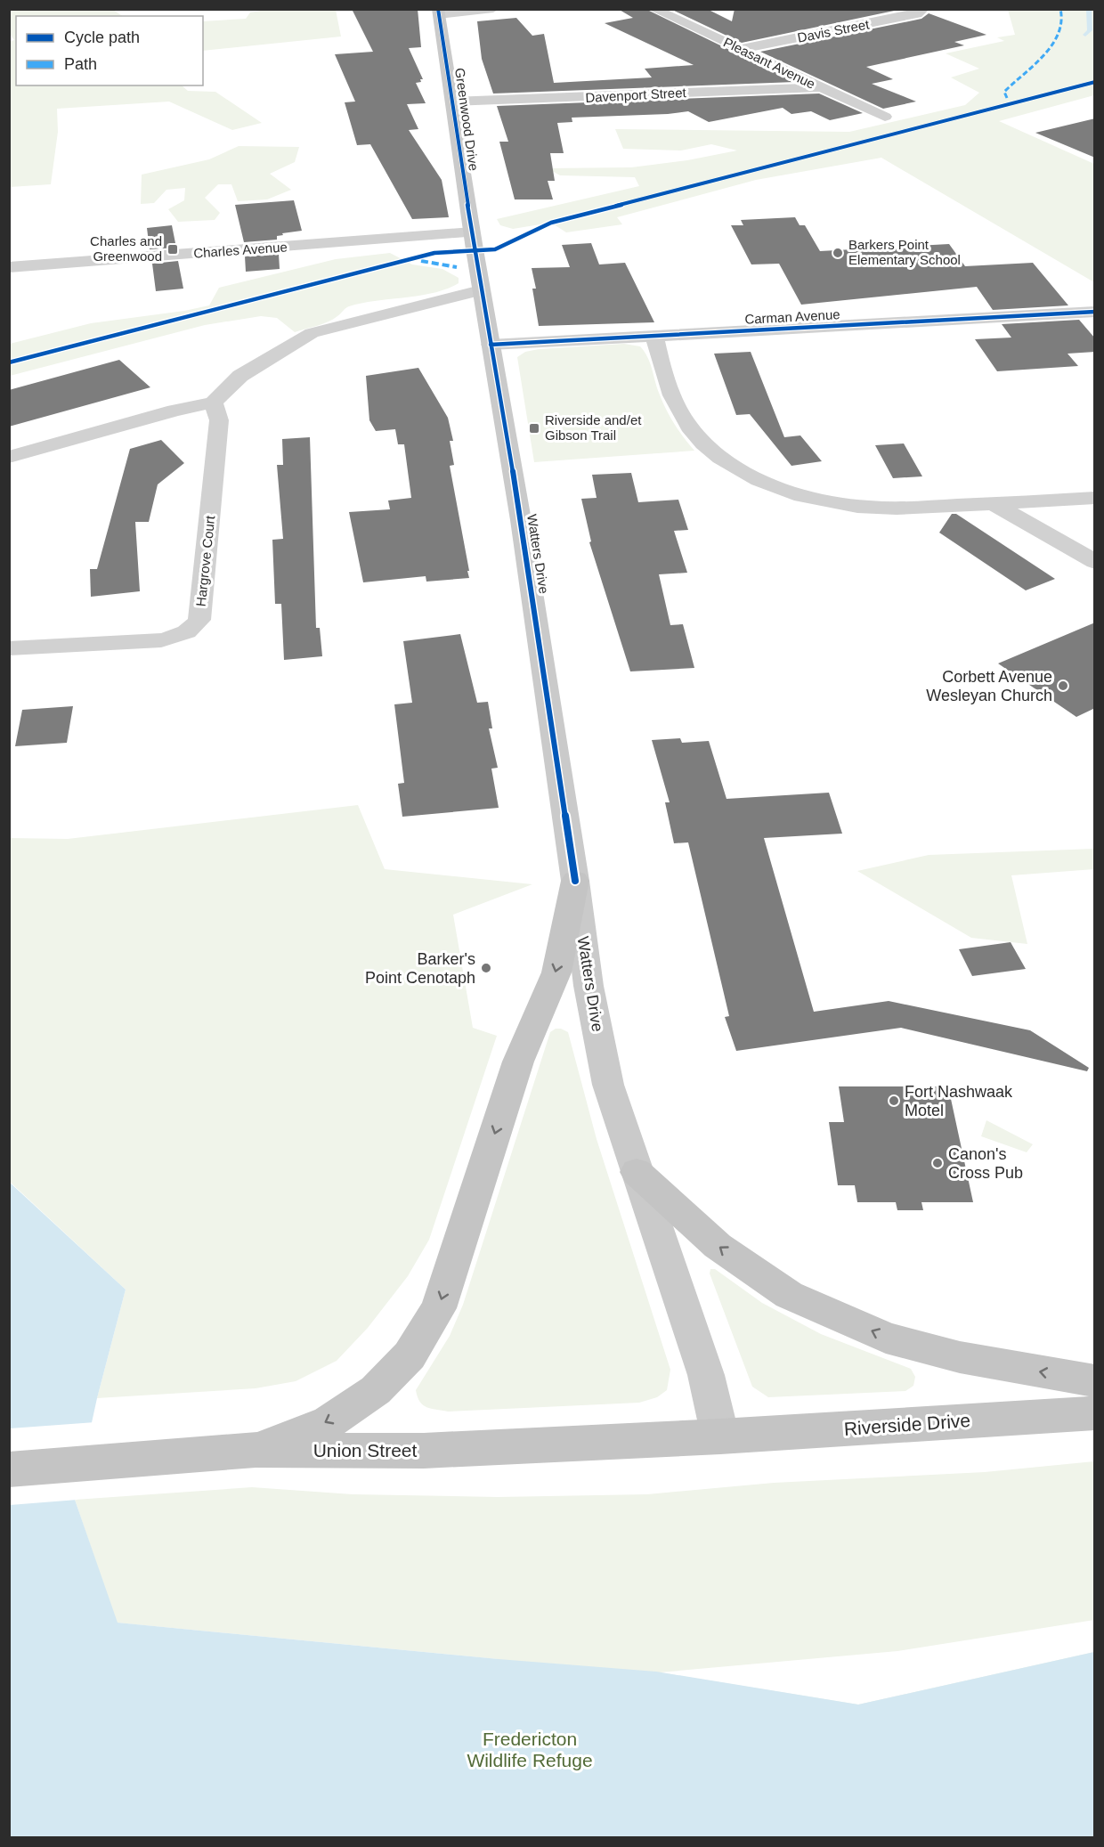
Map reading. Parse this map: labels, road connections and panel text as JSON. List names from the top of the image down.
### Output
{
  "streets": {
    "main road": [
      "Greenwood Drive",
      "Watters Drive",
      "Riverside Drive",
      "Union Street"
    ],
    "street": [
      "Davis Street",
      "Pleasant Avenue",
      "Davenport Street",
      "Charles Avenue",
      "Carman Avenue",
      "Hargrove Court"
    ]
  },
  "crossings": [
    ["Davis Street", "Pleasant Avenue"],
    ["Pleasant Avenue", "Davenport Street"],
    ["Davenport Street", "Greenwood Drive"],
    ["Greenwood Drive", "Charles Avenue"],
    ["Greenwood Drive", "Watters Drive"],
    ["Charles Avenue", "Watters Drive"],
    ["Carman Avenue", "Watters Drive"],
    ["Watters Drive", "Riverside Drive"],
    ["Watters Drive", "Union Street"],
    ["Riverside Drive", "Union Street"]
  ],
  "parks": ["Fredericton Wildlife Refuge"],
  "places": {
    "transit": ["Charles and Greenwood", "Riverside and/et Gibson Trail"],
    "other": [
      "Barkers Point Elementary School",
      "Corbett Avenue Wesleyan Church",
      "Barker's Point Cenotaph",
      "Fort Nashwaak Motel",
      "Canon's Cross Pub"
    ]
  },
  "legend": ["Cycle path", "Path"]
}
